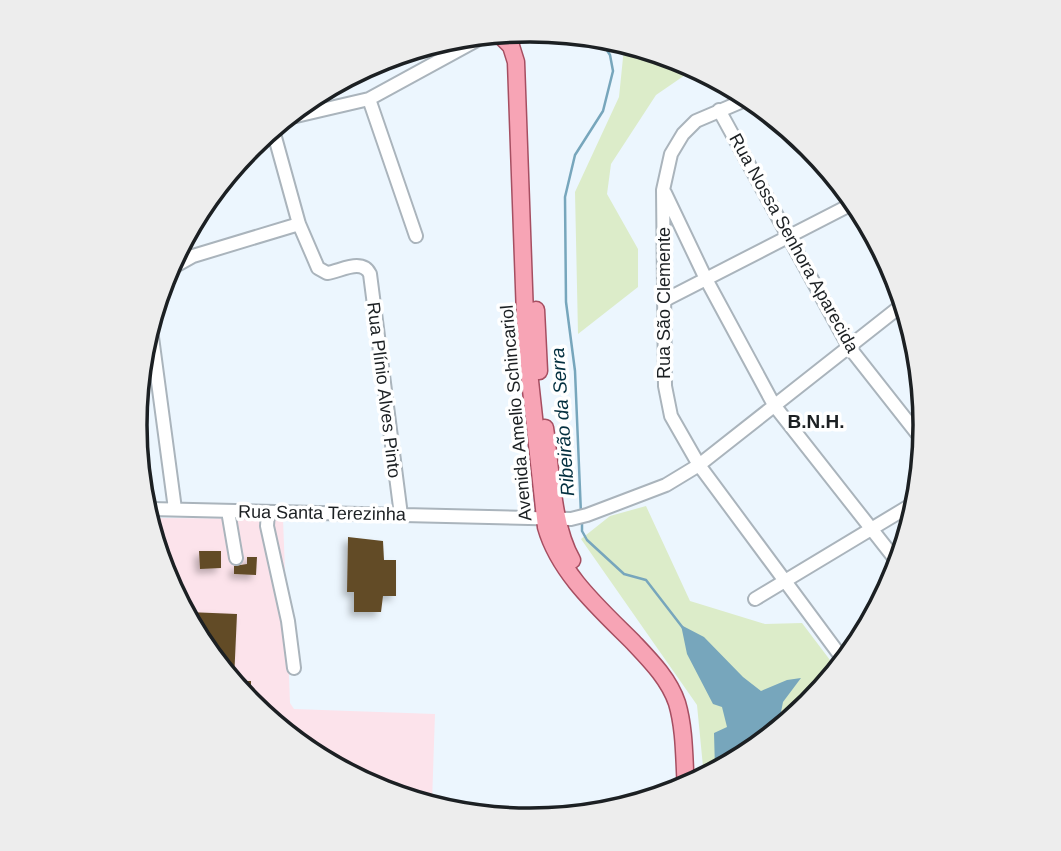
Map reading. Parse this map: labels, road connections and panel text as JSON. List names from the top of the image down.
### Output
{
  "streets": {
    "main road": ["Avenida Amelio Schincariol"],
    "street": [
      "Rua Nossa Senhora Aparecida",
      "Rua São Clemente",
      "Rua Plínio Alves Pinto",
      "Rua Santa Terezinha"
    ]
  },
  "crossings": [
    ["Rua Nossa Senhora Aparecida", "Rua São Clemente"],
    ["Rua Nossa Senhora Aparecida", "Rua Santa Terezinha"],
    ["Rua São Clemente", "Rua Santa Terezinha"],
    ["Rua Plínio Alves Pinto", "Rua Santa Terezinha"],
    ["Avenida Amelio Schincariol", "Rua Santa Terezinha"]
  ],
  "districts": ["B.N.H."],
  "water": ["Ribeirão da Serra"]
}
